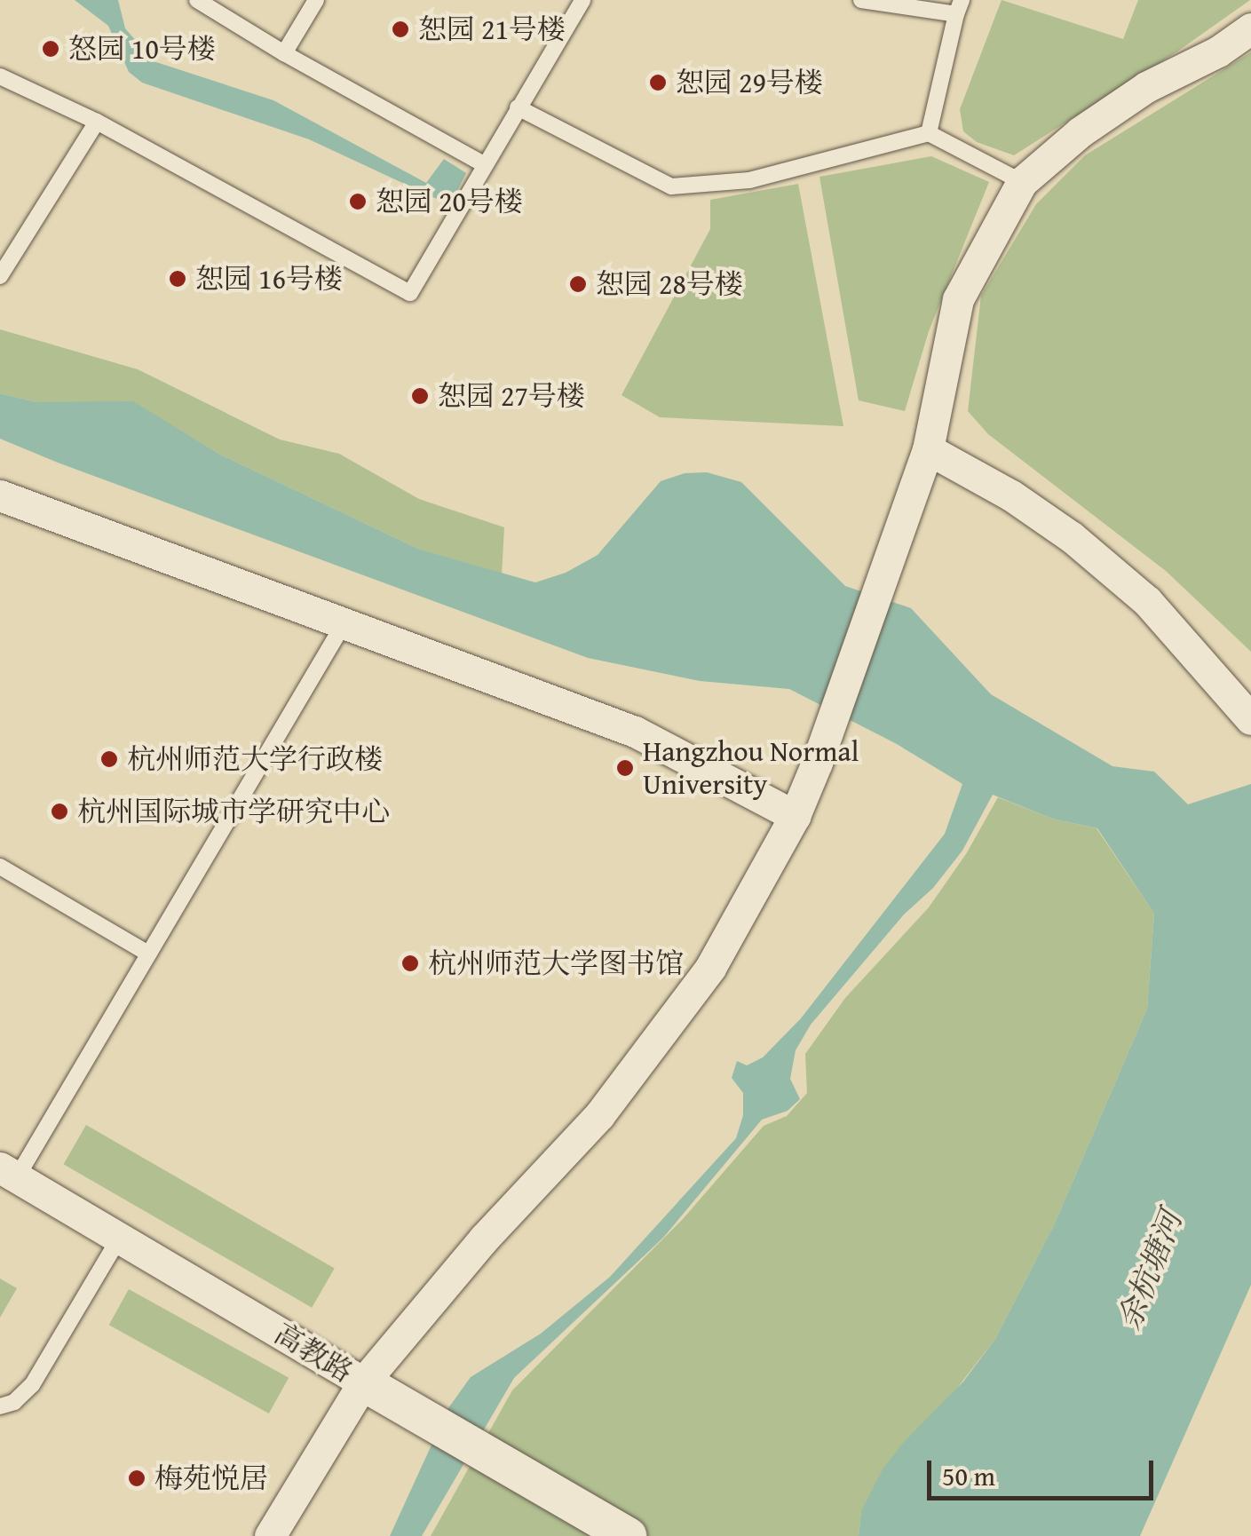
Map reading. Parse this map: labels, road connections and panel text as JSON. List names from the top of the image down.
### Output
{
  "streets": {
    "street": ["高教路"]
  },
  "water": ["余杭塘河"],
  "places": [
    "恕园 21号楼",
    "怒园 10号楼",
    "恕园 29号楼",
    "恕园 20号楼",
    "恕园 16号楼",
    "恕园 28号楼",
    "恕园 27号楼",
    "杭州师范大学行政楼",
    "Hangzhou Normal University",
    "杭州国际城市学研究中心",
    "杭州师范大学图书馆",
    "梅苑悦居"
  ],
  "scale_bar": "50 m"
}
